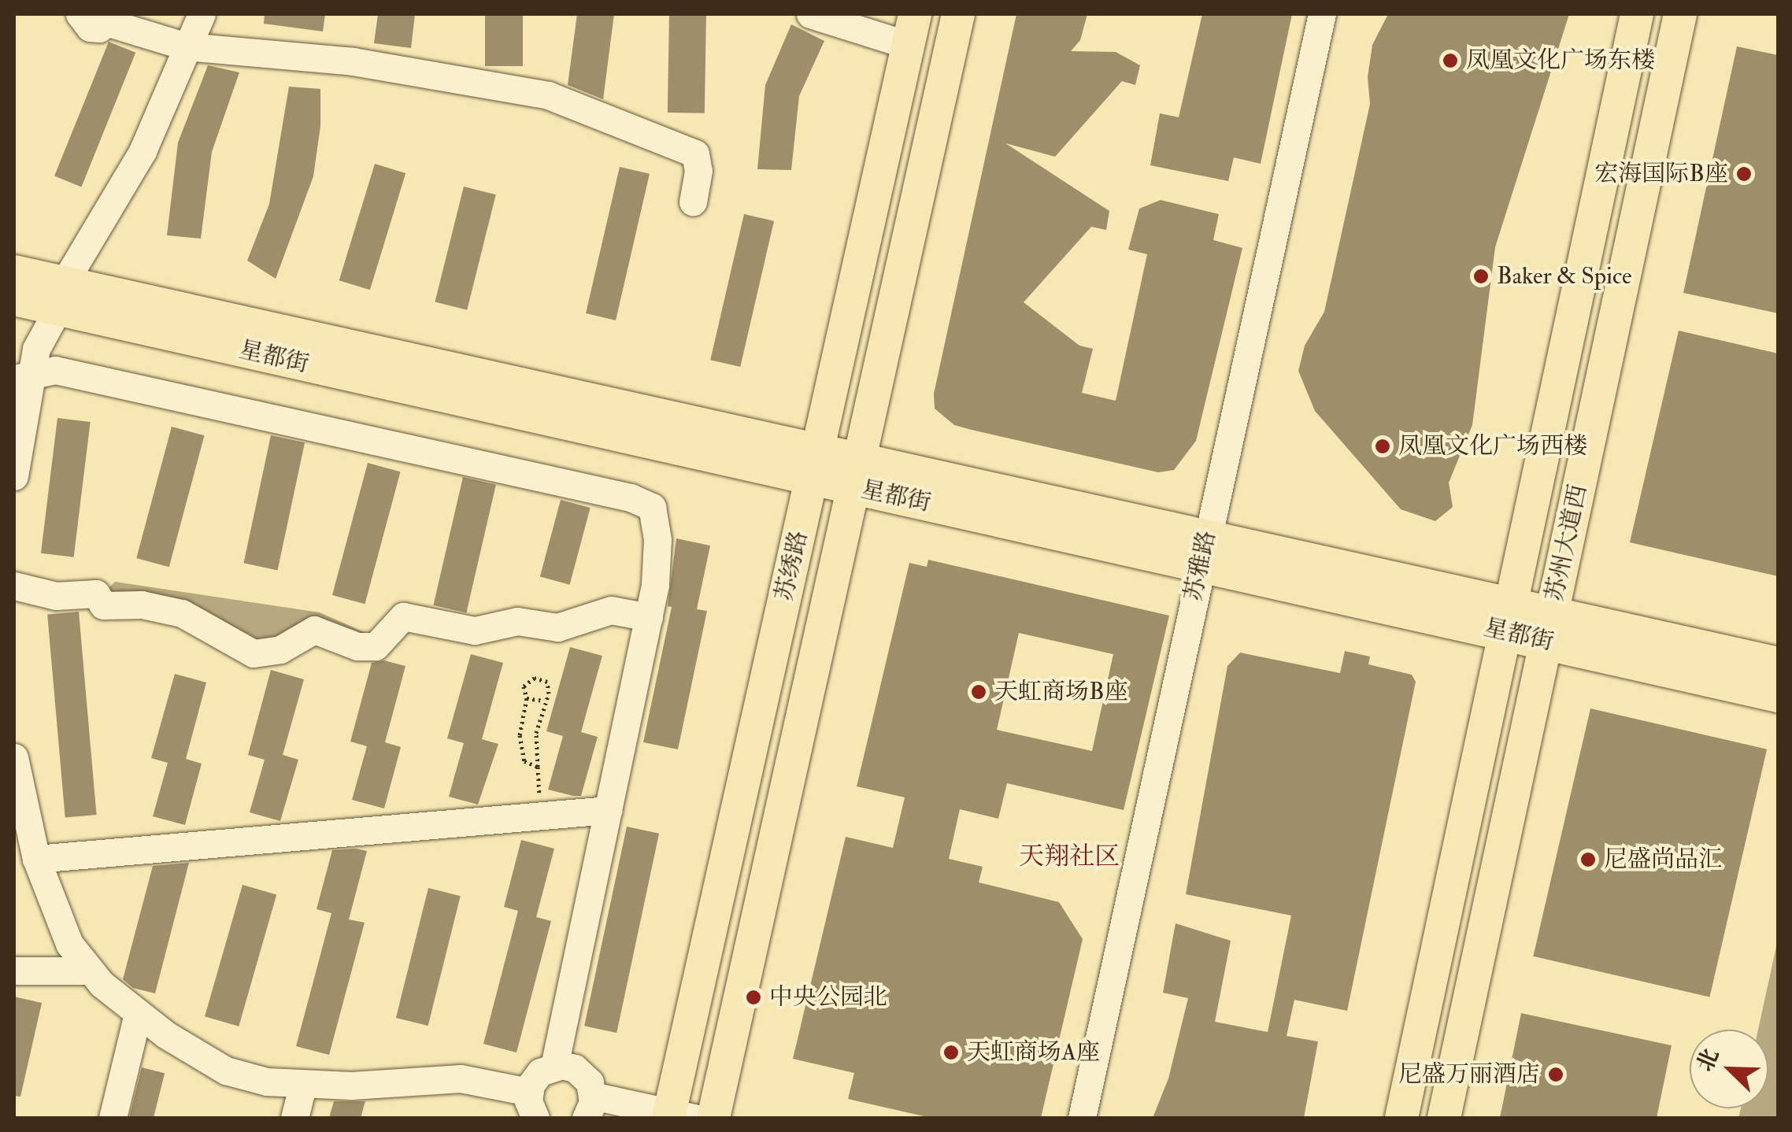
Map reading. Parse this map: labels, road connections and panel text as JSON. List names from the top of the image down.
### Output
{
  "streets": {
    "main road": ["星都街", "苏州大道西", "苏绣路"],
    "street": ["苏雅路"]
  },
  "crossings": [
    ["星都街", "苏州大道西"],
    ["星都街", "苏绣路"],
    ["星都街", "苏雅路"]
  ],
  "districts": ["天翔社区"],
  "places": [
    "凤凰文化广场东楼",
    "宏海国际B座",
    "Baker & Spice",
    "凤凰文化广场西楼",
    "天虹商场B座",
    "尼盛尚品汇",
    "中央公园北",
    "天虹商场A座",
    "尼盛万丽酒店"
  ],
  "north": "top left"
}
